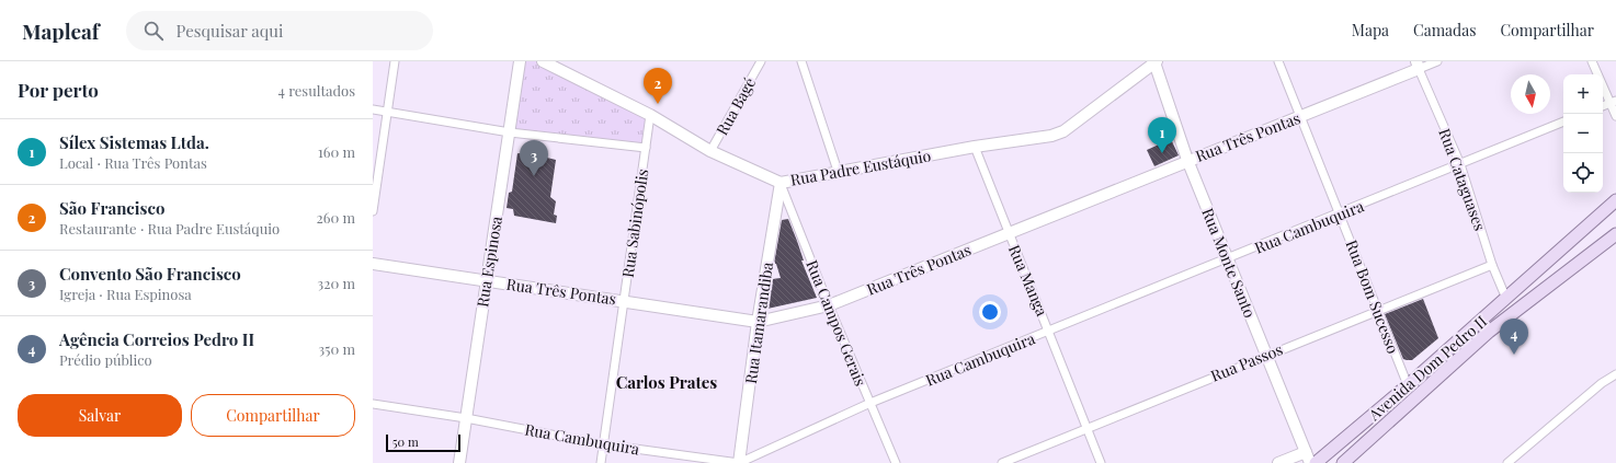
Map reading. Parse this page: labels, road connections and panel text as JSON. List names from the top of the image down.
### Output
{
  "streets": {
    "main road": [
      "Rua Três Pontas",
      "Rua Padre Eustáquio",
      "Rua Espinosa",
      "Rua Monte Santo",
      "Rua Itamarandiba",
      "Avenida Dom Pedro II"
    ],
    "street": [
      "Rua Bagé",
      "Rua Cataguases",
      "Rua Sabinópolis",
      "Rua Cambuquira",
      "Rua Manga",
      "Rua Bom Sucesso",
      "Rua Campos Gerais",
      "Rua Passos"
    ]
  },
  "crossings": [
    ["Rua Bagé", "Rua Padre Eustáquio"],
    ["Rua Três Pontas", "Rua Cataguases"],
    ["Rua Três Pontas", "Rua Sabinópolis"],
    ["Rua Três Pontas", "Rua Espinosa"],
    ["Rua Três Pontas", "Rua Monte Santo"],
    ["Rua Três Pontas", "Rua Manga"],
    ["Rua Três Pontas", "Rua Bom Sucesso"],
    ["Rua Três Pontas", "Rua Itamarandiba"],
    ["Rua Três Pontas", "Rua Campos Gerais"],
    ["Rua Padre Eustáquio", "Rua Sabinópolis"],
    ["Rua Padre Eustáquio", "Rua Monte Santo"],
    ["Rua Padre Eustáquio", "Rua Manga"],
    ["Rua Padre Eustáquio", "Rua Itamarandiba"],
    ["Rua Padre Eustáquio", "Rua Campos Gerais"],
    ["Rua Cataguases", "Rua Cambuquira"],
    ["Rua Cataguases", "Rua Passos"],
    ["Rua Cataguases", "Avenida Dom Pedro II"],
    ["Rua Sabinópolis", "Rua Cambuquira"],
    ["Rua Cambuquira", "Rua Espinosa"],
    ["Rua Cambuquira", "Rua Monte Santo"],
    ["Rua Cambuquira", "Rua Manga"],
    ["Rua Cambuquira", "Rua Bom Sucesso"],
    ["Rua Cambuquira", "Rua Itamarandiba"],
    ["Rua Cambuquira", "Rua Campos Gerais"],
    ["Rua Monte Santo", "Rua Passos"],
    ["Rua Manga", "Rua Passos"],
    ["Rua Bom Sucesso", "Rua Passos"],
    ["Rua Bom Sucesso", "Avenida Dom Pedro II"],
    ["Rua Itamarandiba", "Rua Campos Gerais"]
  ],
  "districts": ["Carlos Prates"],
  "scale_bar": "50 m",
  "north": "bottom",
  "page": {
    "header": "Mapleaf",
    "search": "Pesquisar aqui",
    "nav": ["Mapa", "Camadas", "Compartilhar"],
    "heading": ["Por perto", "4 resultados"],
    "pins": [
      "2",
      "1",
      "3",
      "4"
    ],
    "map_buttons": ["+", "−"],
    "list": [
      {
        "mark": "1",
        "name": "Sílex Sistemas Ltda.",
        "note": "Local · Rua Três Pontas",
        "value": "160 m"
      },
      {
        "mark": "2",
        "name": "São Francisco",
        "note": "Restaurante · Rua Padre Eustáquio",
        "value": "260 m"
      },
      {
        "mark": "3",
        "name": "Convento São Francisco",
        "note": "Igreja · Rua Espinosa",
        "value": "320 m"
      },
      {
        "mark": "4",
        "name": "Agência Correios Pedro II",
        "note": "Prédio público",
        "value": "350 m"
      }
    ],
    "buttons": ["Salvar", "Compartilhar"],
    "scale": "50 m"
  }
}
